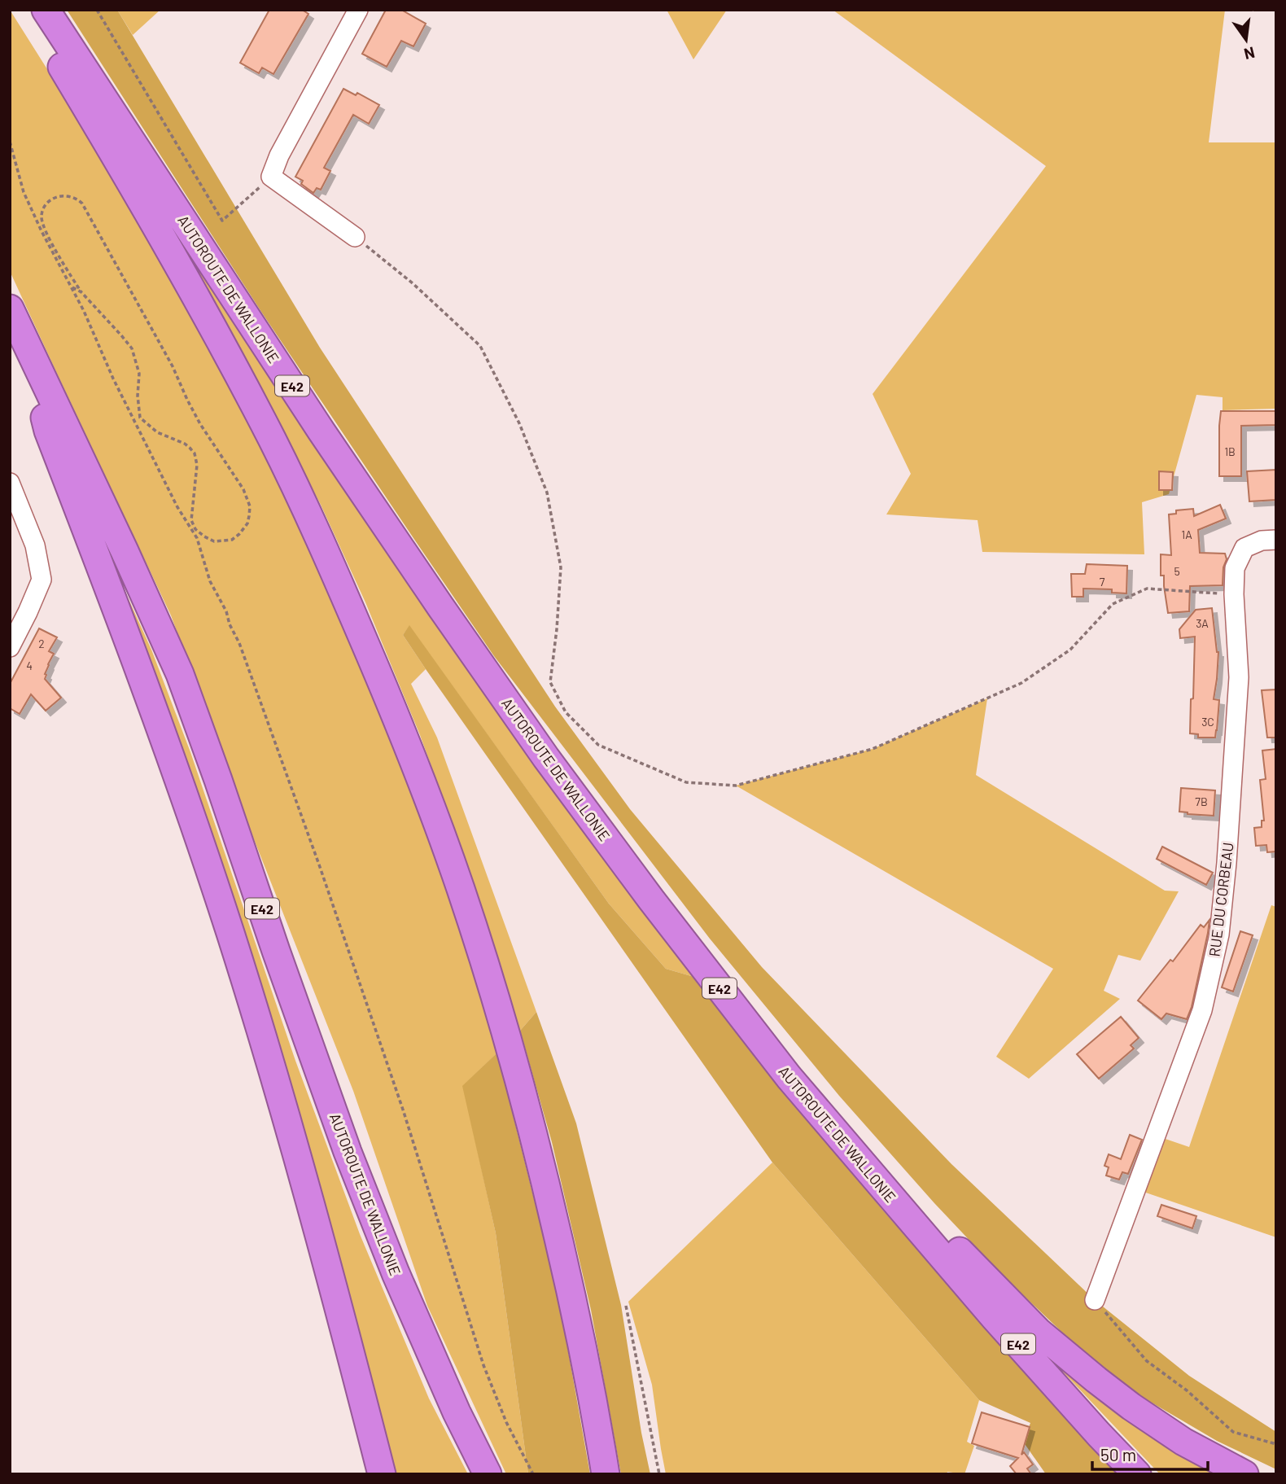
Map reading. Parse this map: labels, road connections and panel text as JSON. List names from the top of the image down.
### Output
{
  "streets": {
    "highway": ["AUTOROUTE DE WALLONIE", "E42"],
    "street": ["RUE DU CORBEAU"]
  },
  "house_numbers": [
    "1B",
    "1A",
    "5",
    "7",
    "3A",
    "2",
    "4",
    "3C",
    "7B"
  ],
  "scale_bar": "50 m",
  "north": "bottom"
}
